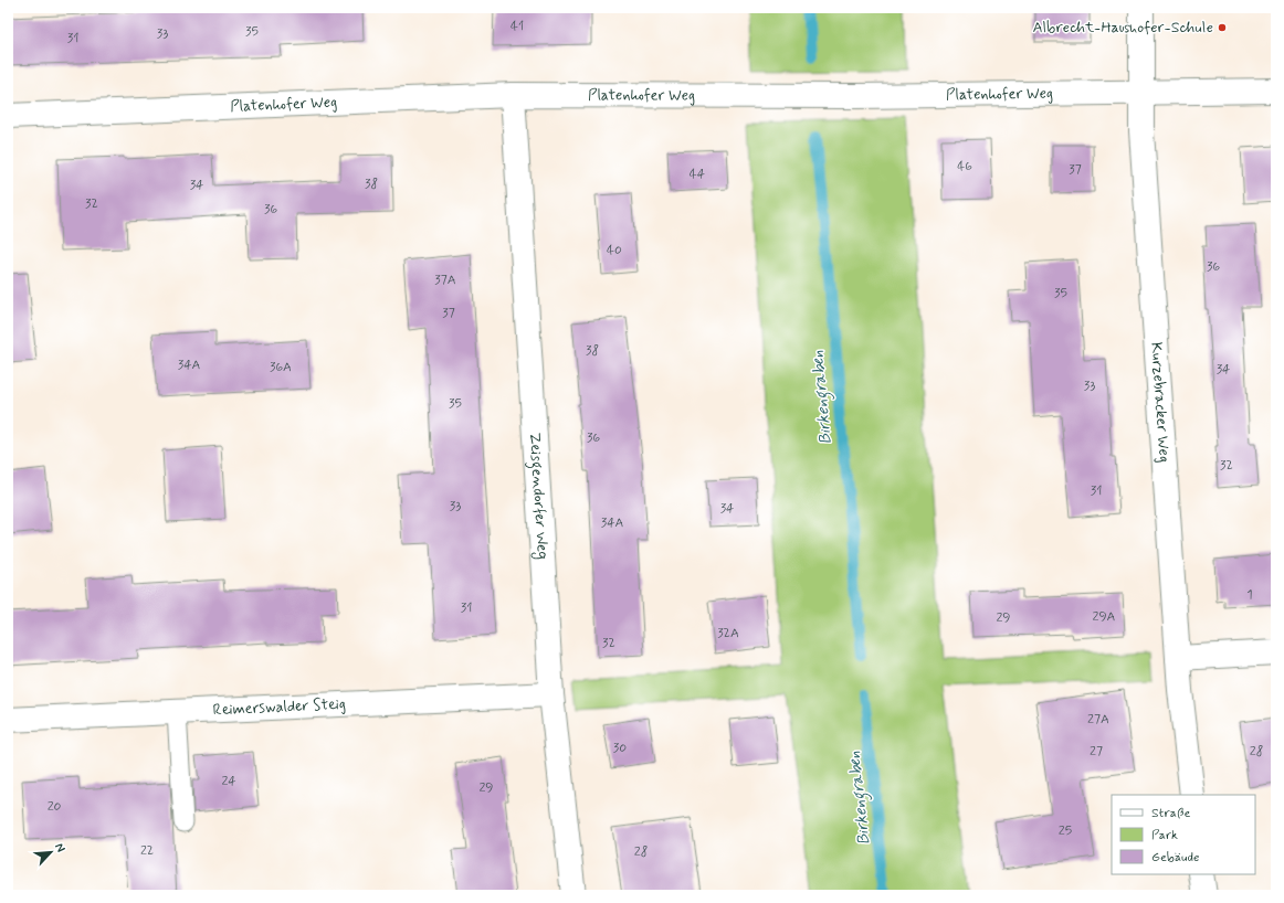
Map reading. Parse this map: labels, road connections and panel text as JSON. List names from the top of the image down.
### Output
{
  "streets": {
    "street": [
      "Platenhofer Weg",
      "Kurzebracker Weg",
      "Zeisgendorfer Weg",
      "Reimerswalder Steig"
    ]
  },
  "crossings": [
    ["Platenhofer Weg", "Kurzebracker Weg"],
    ["Platenhofer Weg", "Zeisgendorfer Weg"],
    ["Zeisgendorfer Weg", "Reimerswalder Steig"]
  ],
  "water": ["Birkengraben"],
  "places": ["Albrecht-Haushofer-Schule"],
  "house_numbers": [
    "41",
    "35",
    "33",
    "31",
    "46",
    "37",
    "44",
    "38",
    "34",
    "32",
    "36",
    "40",
    "36",
    "37A",
    "35",
    "37",
    "38",
    "34A",
    "36A",
    "34",
    "33",
    "35",
    "36",
    "32",
    "31",
    "33",
    "34",
    "34A",
    "1",
    "31",
    "29A",
    "29",
    "32A",
    "32",
    "27A",
    "30",
    "27",
    "28",
    "24",
    "29",
    "20",
    "25",
    "22",
    "28"
  ],
  "legend": ["Straße", "Park", "Gebäude"],
  "north": "top right"
}
